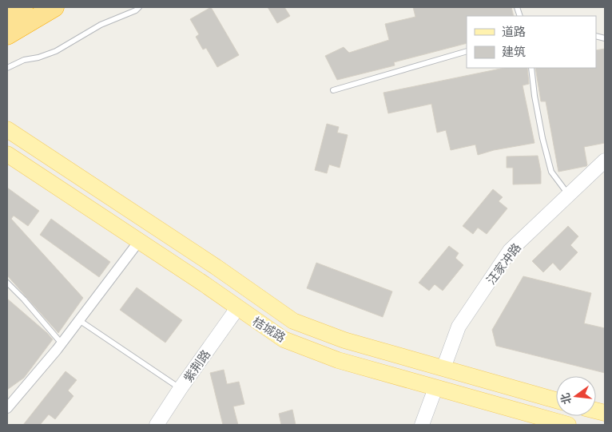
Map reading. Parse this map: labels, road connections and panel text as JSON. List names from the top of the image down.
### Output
{
  "streets": {
    "main road": ["桔城路"],
    "street": ["汪家冲路", "紫荆路"]
  },
  "crossings": [
    ["汪家冲路", "桔城路"],
    ["桔城路", "紫荆路"]
  ],
  "legend": ["道路", "建筑"],
  "north": "left"
}
